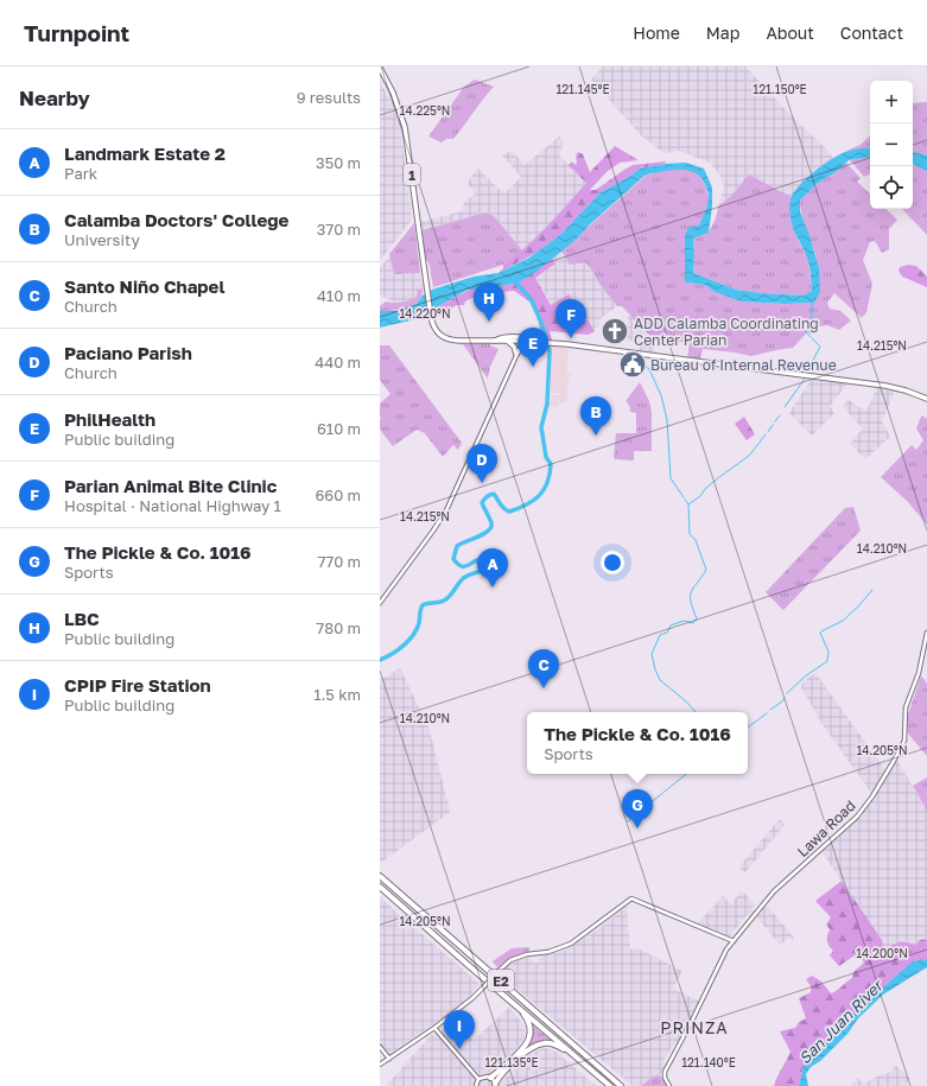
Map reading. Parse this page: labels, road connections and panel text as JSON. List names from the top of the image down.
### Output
{
  "streets": {
    "highway": ["1", "E2"],
    "main road": ["Lawa Road"]
  },
  "districts": ["PRINZA"],
  "water": ["San Juan River"],
  "places": {
    "church": ["ADD Calamba Coordinating Center Parian"],
    "public building": ["Bureau of Internal Revenue"]
  },
  "page": {
    "header": "Turnpoint",
    "nav": [
      "Home",
      "Map",
      "About",
      "Contact"
    ],
    "heading": ["Nearby", "9 results"],
    "map_buttons": ["+", "−"],
    "list": [
      {
        "mark": "A",
        "name": "Landmark Estate 2",
        "note": "Park",
        "value": "350 m"
      },
      {
        "mark": "B",
        "name": "Calamba Doctors' College",
        "note": "University",
        "value": "370 m"
      },
      {
        "mark": "C",
        "name": "Santo Niño Chapel",
        "note": "Church",
        "value": "410 m"
      },
      {
        "mark": "D",
        "name": "Paciano Parish",
        "note": "Church",
        "value": "440 m"
      },
      {
        "mark": "E",
        "name": "PhilHealth",
        "note": "Public building",
        "value": "610 m"
      },
      {
        "mark": "F",
        "name": "Parian Animal Bite Clinic",
        "note": "Hospital · National Highway 1",
        "value": "660 m"
      },
      {
        "mark": "G",
        "name": "The Pickle & Co. 1016",
        "note": "Sports",
        "value": "770 m"
      },
      {
        "mark": "H",
        "name": "LBC",
        "note": "Public building",
        "value": "780 m"
      },
      {
        "mark": "I",
        "name": "CPIP Fire Station",
        "note": "Public building",
        "value": "1.5 km"
      }
    ],
    "pins": [
      "H",
      "F",
      "E",
      "B",
      "D",
      "A",
      "C",
      "G",
      "I"
    ],
    "popup": ["The Pickle & Co. 1016", "Sports"]
  },
  "coordinates": [
    "121.145°E",
    "121.150°E",
    "14.225°N",
    "14.220°N",
    "14.215°N",
    "14.210°N",
    "14.205°N",
    "14.200°N",
    "121.135°E",
    "121.140°E"
  ]
}
